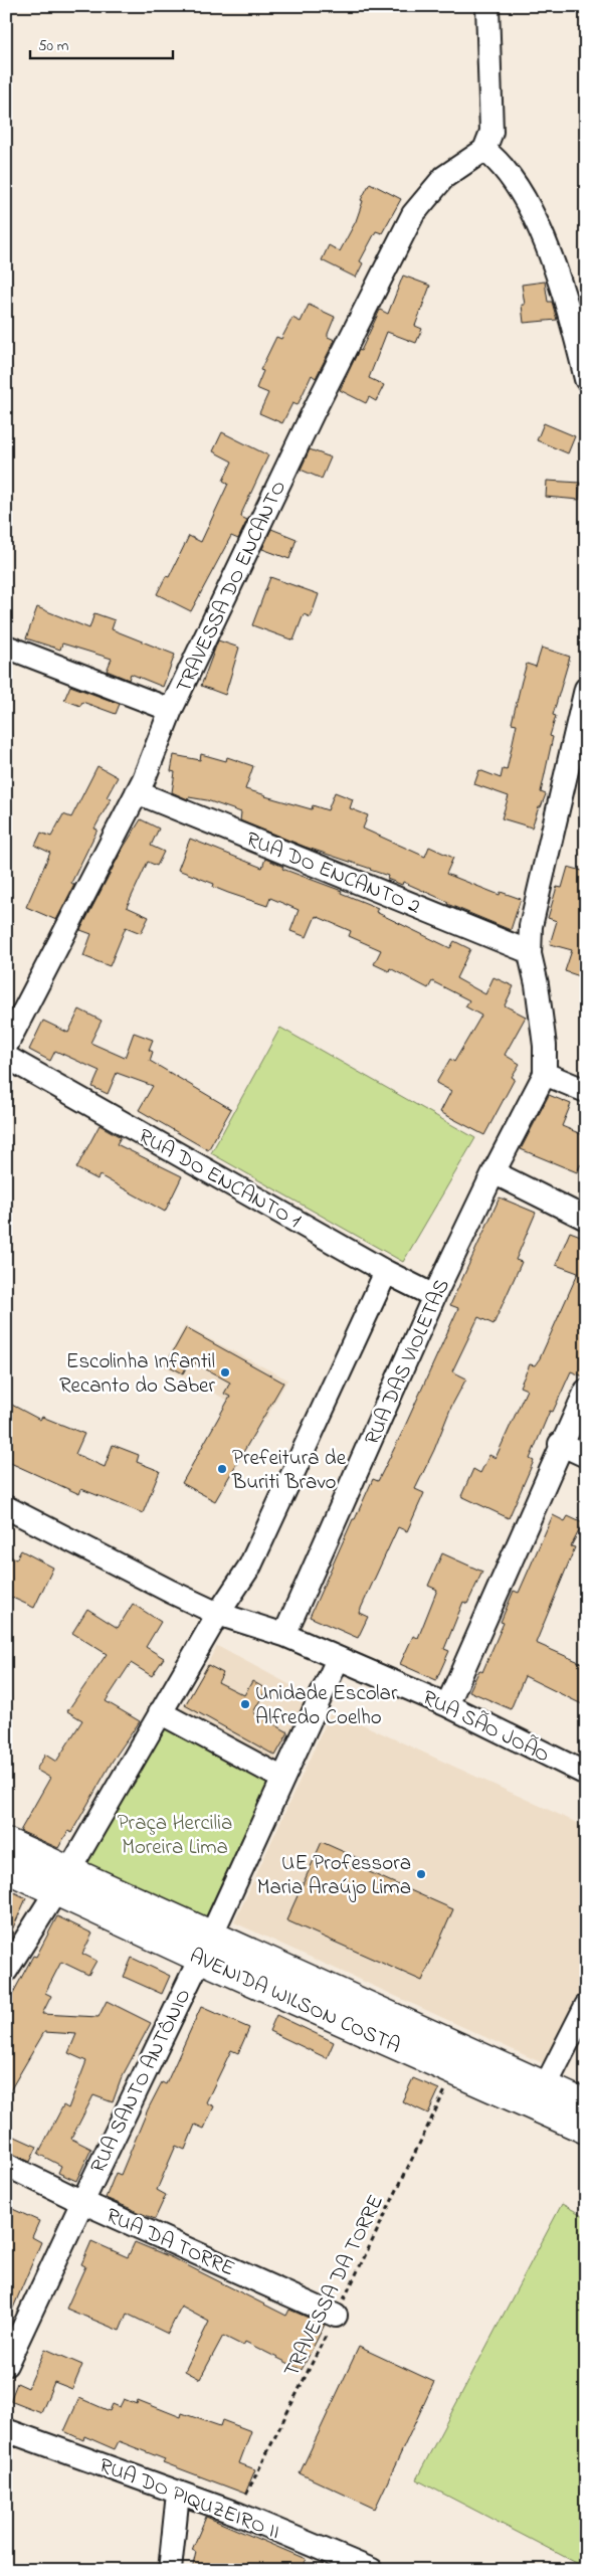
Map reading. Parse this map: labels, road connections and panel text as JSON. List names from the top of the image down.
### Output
{
  "streets": {
    "street": [
      "TRAVESSA DO ENCANTO",
      "RUA DO ENCANTO 2",
      "RUA DO ENCANTO 1",
      "RUA DAS VIOLETAS",
      "RUA SÃO JOÃO",
      "AVENIDA WILSON COSTA",
      "RUA SANTO ANTÔNIO",
      "RUA DA TORRE",
      "RUA DO PIQUZEIRO II"
    ],
    "path": ["TRAVESSA DA TORRE"]
  },
  "crossings": [
    ["TRAVESSA DO ENCANTO", "RUA DO ENCANTO 2"],
    ["RUA DO ENCANTO 1", "RUA DAS VIOLETAS"],
    ["RUA DAS VIOLETAS", "RUA SÃO JOÃO"],
    ["RUA SÃO JOÃO", "RUA SANTO ANTÔNIO"],
    ["AVENIDA WILSON COSTA", "RUA SANTO ANTÔNIO"],
    ["AVENIDA WILSON COSTA", "TRAVESSA DA TORRE"],
    ["RUA SANTO ANTÔNIO", "RUA DA TORRE"],
    ["RUA DA TORRE", "TRAVESSA DA TORRE"],
    ["TRAVESSA DA TORRE", "RUA DO PIQUZEIRO II"]
  ],
  "parks": ["Praça Hercilia Moreira Lima"],
  "places": [
    "Escolinha Infantil Recanto do Saber",
    "Prefeitura de Buriti Bravo",
    "Unidade Escolar Alfredo Coelho",
    "UE Professora Maria Araújo Lima"
  ],
  "scale_bar": "50 m"
}
